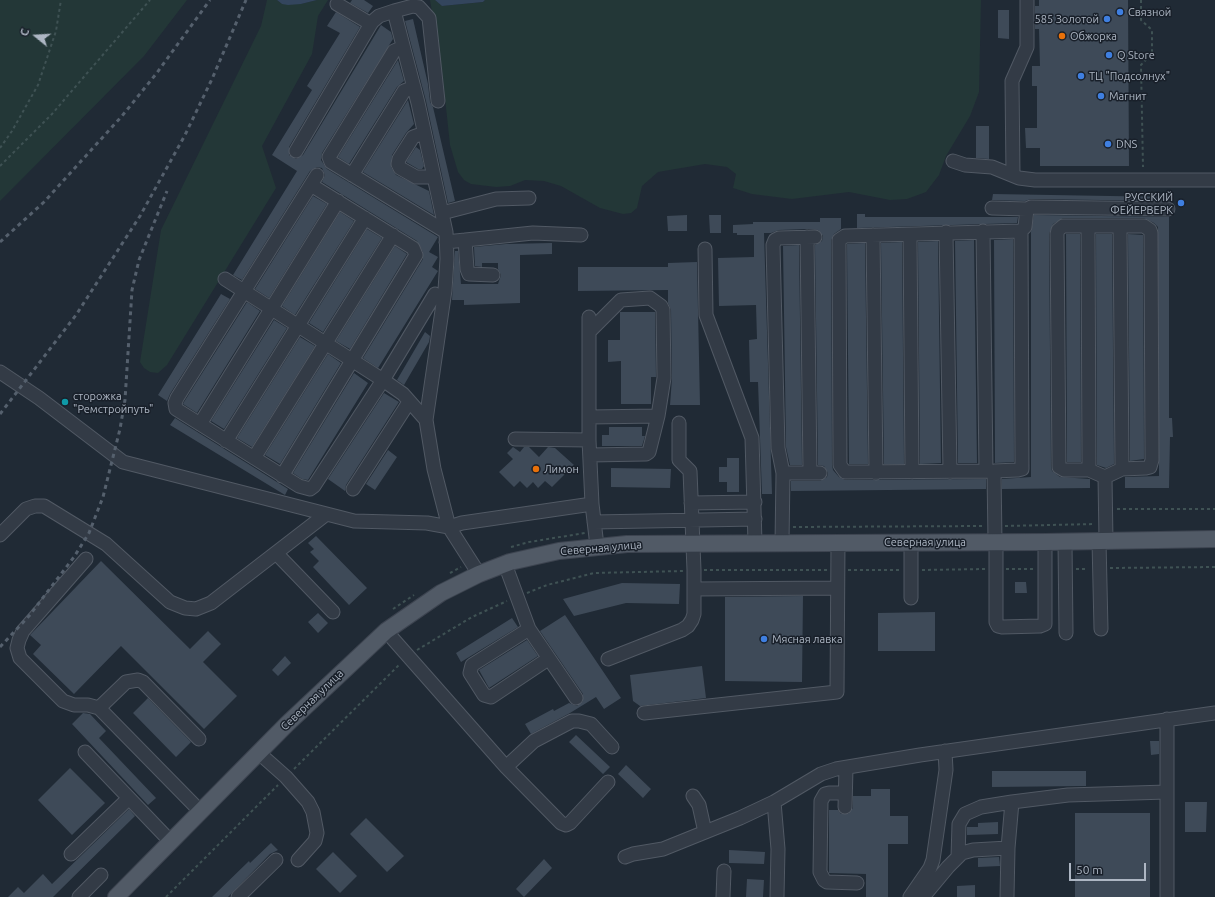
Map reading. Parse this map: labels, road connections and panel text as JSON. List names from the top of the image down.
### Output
{
  "streets": {
    "main road": ["Северная улица"]
  },
  "places": [
    "Связной",
    "585 Золотой",
    "Обжорка",
    "Q Store",
    "ТЦ \"Подсолнух\"",
    "Магнит",
    "DNS",
    "РУССКИЙ ФЕЙЕРВЕРК",
    "сторожка \"Ремстройпуть\"",
    "Лимон",
    "Мясная лавка"
  ],
  "scale_bar": "50 m",
  "north": "left"
}
